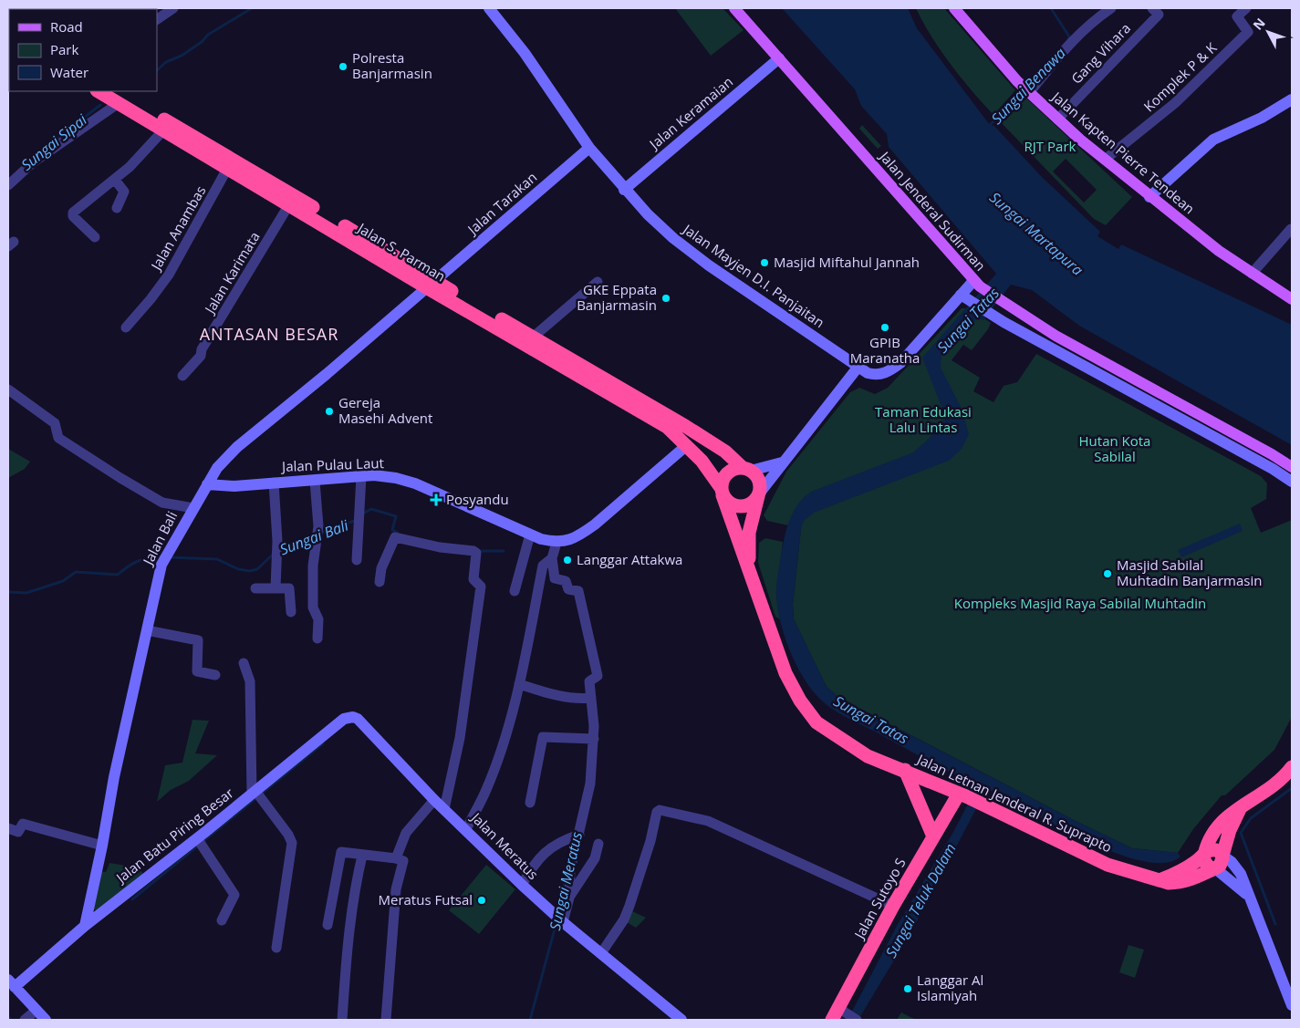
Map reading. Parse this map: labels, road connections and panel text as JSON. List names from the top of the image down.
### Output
{
  "streets": {
    "highway": ["Jalan S. Parman", "Jalan Letnan Jenderal R. Suprapto", "Jalan Sutoyo S"],
    "main road": ["Jalan Kapten Pierre Tendean", "Jalan Jenderal Sudirman"],
    "street": [
      "Gang Vihara",
      "Komplek P & K",
      "Jalan Keramaian",
      "Jalan Tarakan",
      "Jalan Anambas",
      "Jalan Karimata",
      "Jalan Mayjen D.I. Panjaitan",
      "Jalan Pulau Laut",
      "Jalan Bali",
      "Jalan Batu Piring Besar",
      "Jalan Meratus"
    ]
  },
  "crossings": [
    ["Gang Vihara", "Jalan Kapten Pierre Tendean"],
    ["Komplek P & K", "Jalan Kapten Pierre Tendean"],
    ["Jalan Keramaian", "Jalan Jenderal Sudirman"],
    ["Jalan Keramaian", "Jalan Mayjen D.I. Panjaitan"],
    ["Jalan Tarakan", "Jalan S. Parman"],
    ["Jalan Tarakan", "Jalan Mayjen D.I. Panjaitan"],
    ["Jalan Tarakan", "Jalan Bali"],
    ["Jalan Jenderal Sudirman", "Jalan Mayjen D.I. Panjaitan"],
    ["Jalan Anambas", "Jalan S. Parman"],
    ["Jalan S. Parman", "Jalan Karimata"],
    ["Jalan S. Parman", "Jalan Bali"],
    ["Jalan S. Parman", "Jalan Letnan Jenderal R. Suprapto"],
    ["Jalan Pulau Laut", "Jalan Bali"],
    ["Jalan Bali", "Jalan Batu Piring Besar"],
    ["Jalan Letnan Jenderal R. Suprapto", "Jalan Sutoyo S"],
    ["Jalan Batu Piring Besar", "Jalan Meratus"]
  ],
  "districts": ["ANTASAN BESAR"],
  "water": [
    "Sungai Benawa",
    "Sungai Sipai",
    "Sungai Martapura",
    "Sungai Tatas",
    "Sungai Bali",
    "Sungai Meratus",
    "Sungai Teluk Dalam"
  ],
  "parks": [
    "RJT Park",
    "Taman Edukasi Lalu Lintas",
    "Hutan Kota Sabilal",
    "Kompleks Masjid Raya Sabilal Muhtadin"
  ],
  "places": {
    "other": [
      "Polresta Banjarmasin",
      "Masjid Miftahul Jannah",
      "GKE Eppata Banjarmasin",
      "GPIB Maranatha",
      "Gereja Masehi Advent",
      "Langgar Attakwa",
      "Masjid Sabilal Muhtadin Banjarmasin",
      "Meratus Futsal",
      "Langgar Al Islamiyah"
    ],
    "health": ["Posyandu"]
  },
  "legend": ["Road", "Park", "Water"],
  "north": "top left"
}
